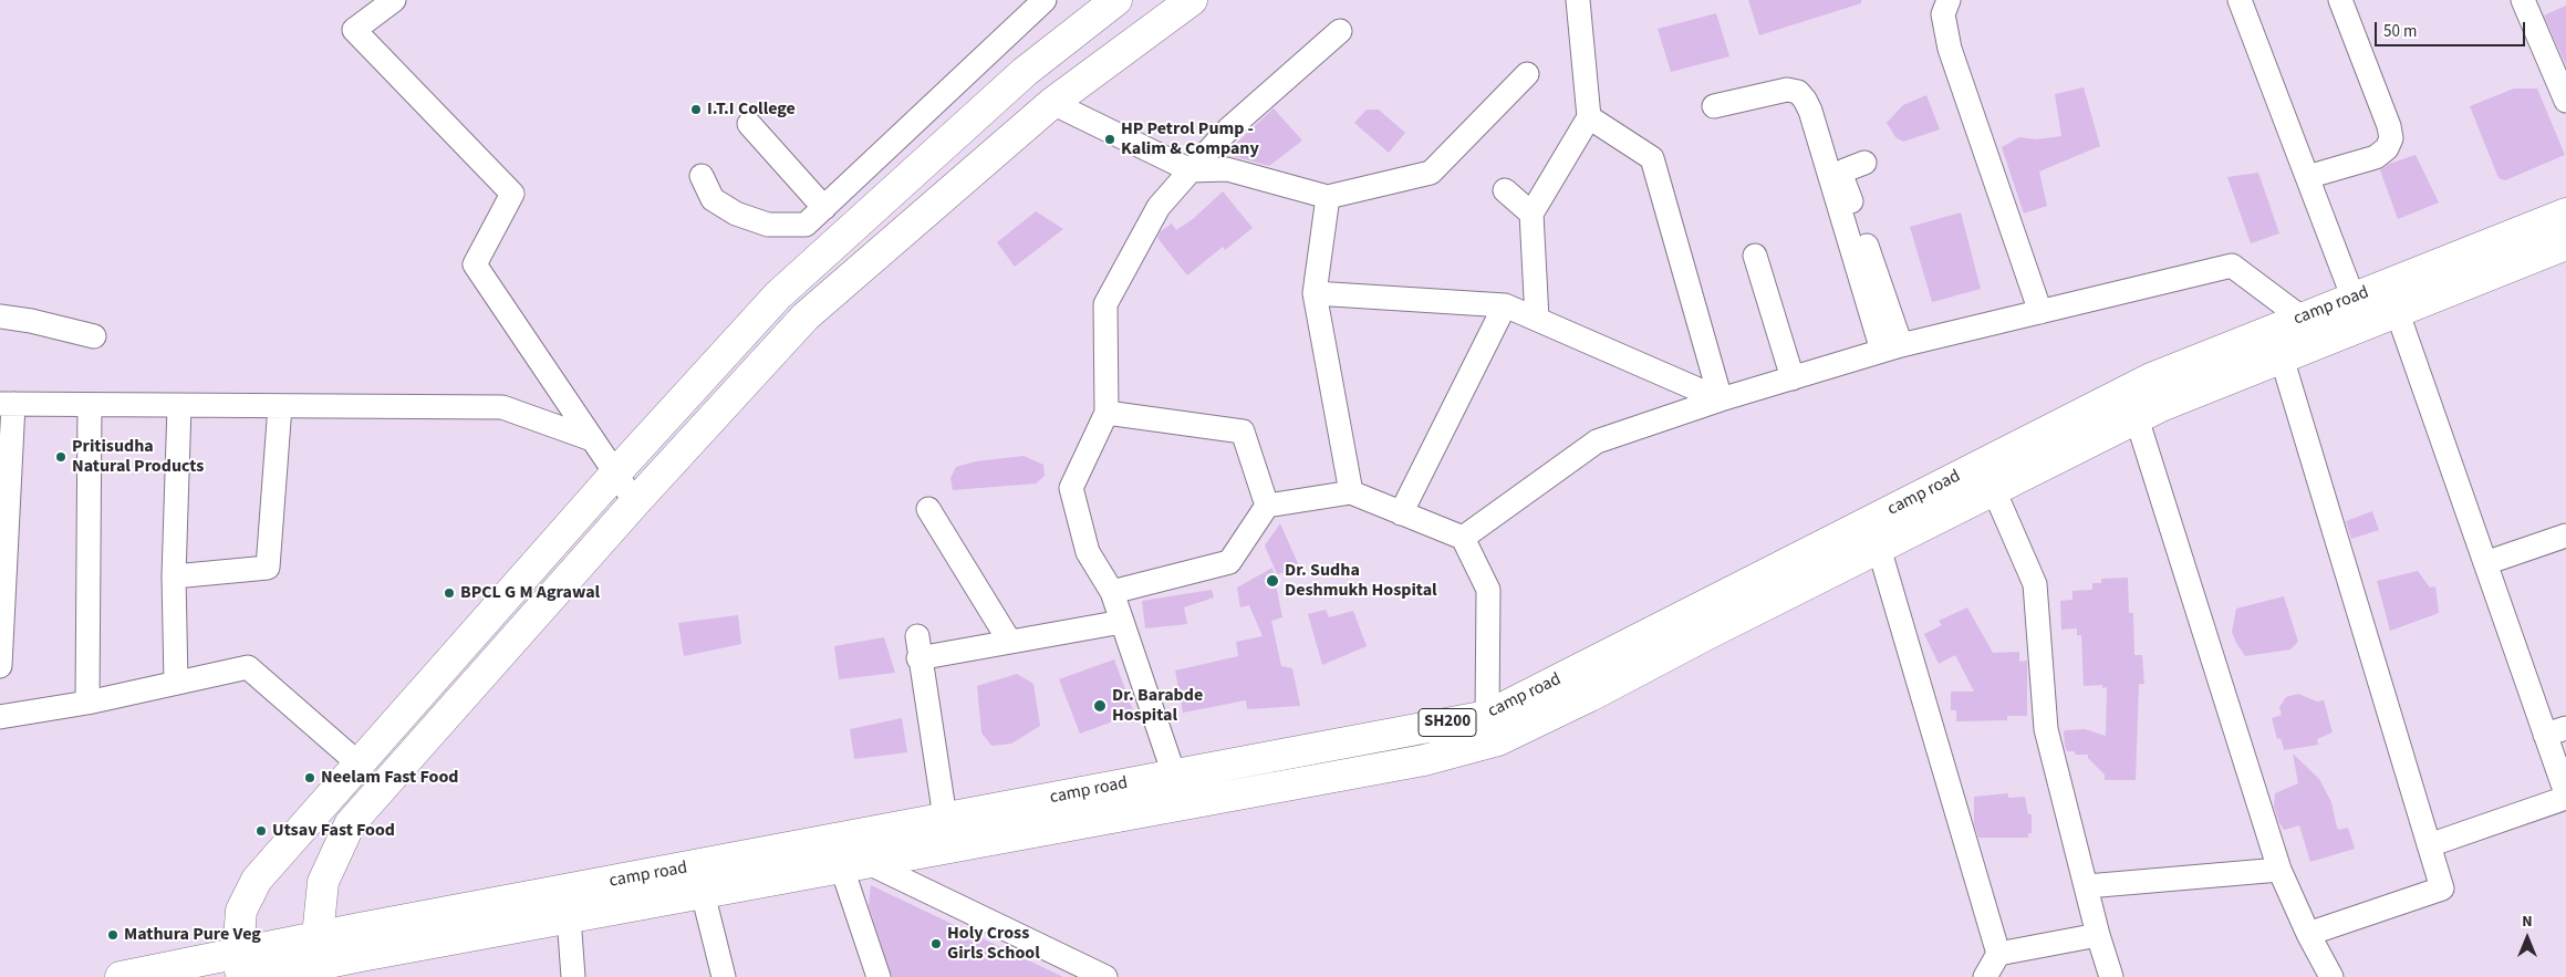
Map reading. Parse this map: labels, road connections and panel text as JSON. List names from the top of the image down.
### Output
{
  "streets": {
    "main road": ["camp road", "SH200"]
  },
  "crossings": [
    ["camp road", "SH200"]
  ],
  "places": [
    "I.T.I College",
    "HP Petrol Pump - Kalim & Company",
    "Pritisudha Natural Products",
    "Dr. Sudha Deshmukh Hospital",
    "BPCL G M Agrawal",
    "Dr. Barabde Hospital",
    "Neelam Fast Food",
    "Utsav Fast Food",
    "Mathura Pure Veg",
    "Holy Cross Girls School"
  ],
  "scale_bar": "50 m",
  "north": "top"
}
